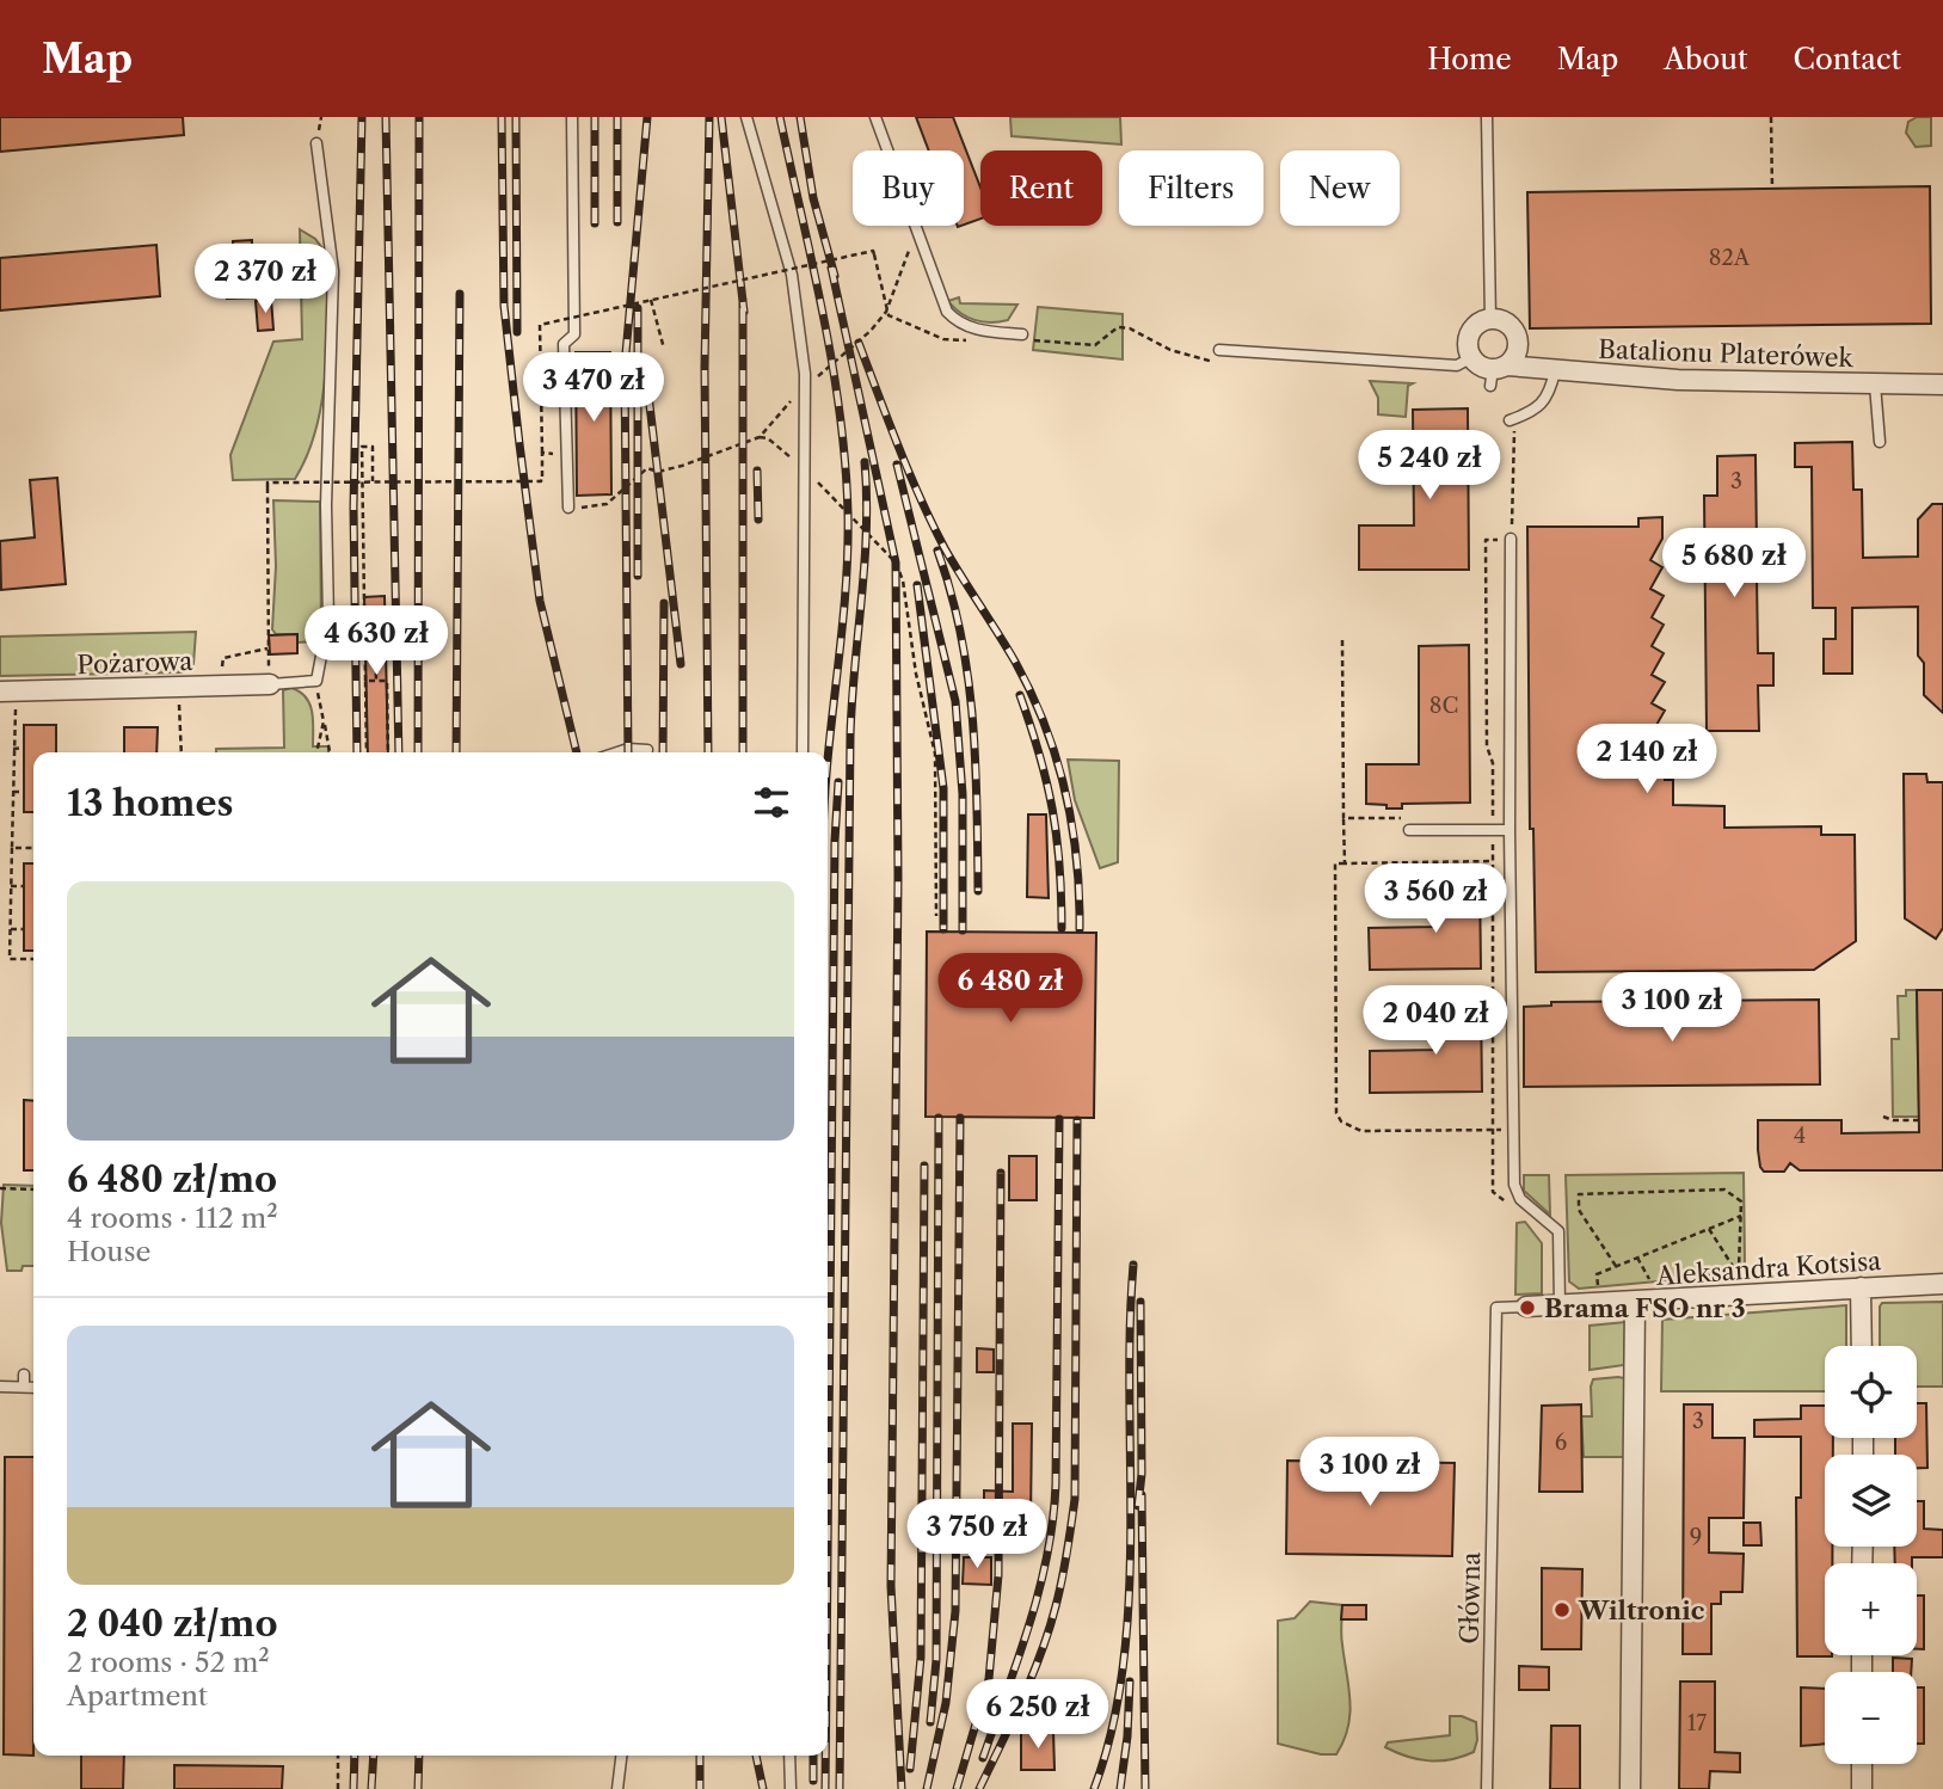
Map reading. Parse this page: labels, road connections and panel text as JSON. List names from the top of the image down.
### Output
{
  "streets": {
    "street": ["Batalionu Platerówek", "Pożarowa", "Aleksandra Kotsisa"],
    "lane": ["Główna"]
  },
  "crossings": [
    ["Aleksandra Kotsisa", "Główna"]
  ],
  "places": ["Brama FSO nr 3", "Wiltronic"],
  "house_numbers": [
    "82A",
    "3",
    "8C",
    "4",
    "3",
    "6",
    "9",
    "17"
  ],
  "page": {
    "header": "Map",
    "nav": [
      "Home",
      "Map",
      "About",
      "Contact"
    ],
    "chip": [
      "Buy",
      "Rent",
      "Filters",
      "New"
    ],
    "price": [
      "2 370 zł",
      "3 470 zł",
      "5 240 zł",
      "5 680 zł",
      "4 630 zł",
      "2 140 zł",
      "3 560 zł",
      "6 480 zł",
      "3 100 zł",
      "2 040 zł",
      "3 100 zł",
      "3 750 zł",
      "6 250 zł"
    ],
    "heading": "13 homes",
    "list": [
      {
        "name": "6 480 zł/mo",
        "note": "4 rooms · 112 m² · House"
      },
      {
        "name": "2 040 zł/mo",
        "note": "2 rooms · 52 m² · Apartment"
      }
    ],
    "map_buttons": ["+", "−"]
  }
}
